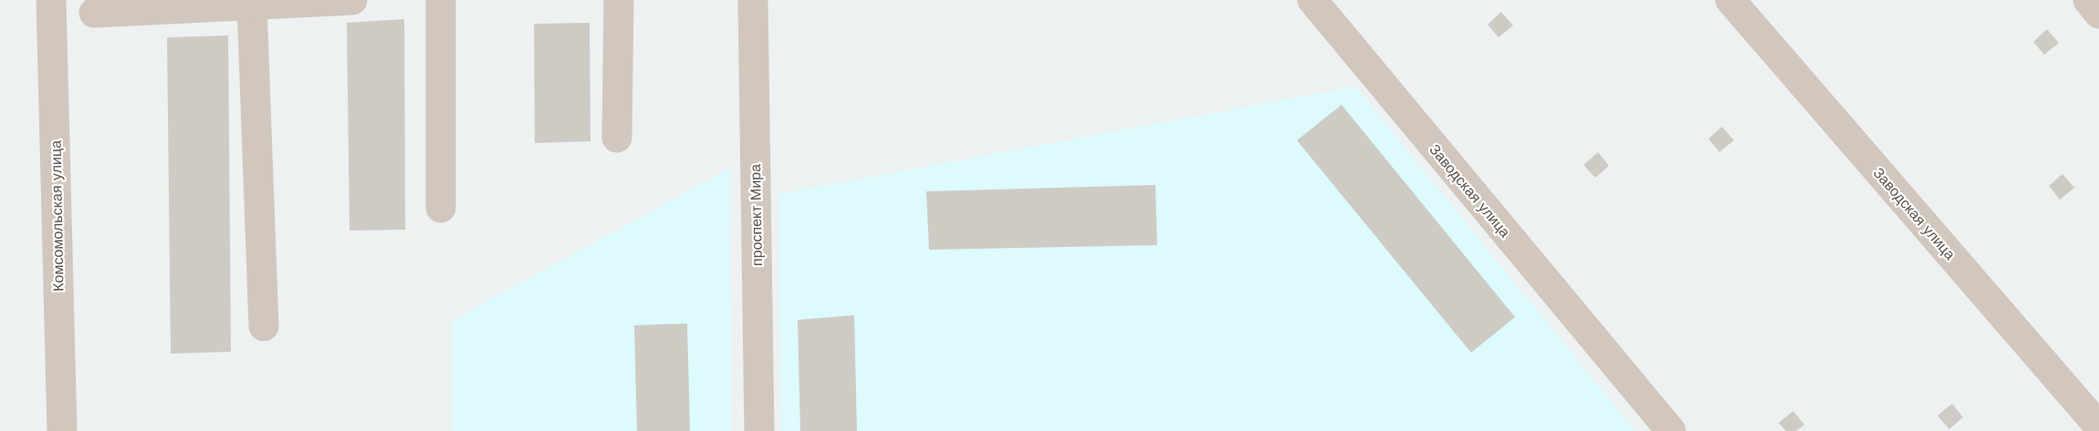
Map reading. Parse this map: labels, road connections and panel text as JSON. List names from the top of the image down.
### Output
{
  "streets": {
    "street": ["Заводская улица", "проспект Мира", "Комсомольская улица"]
  }
}
